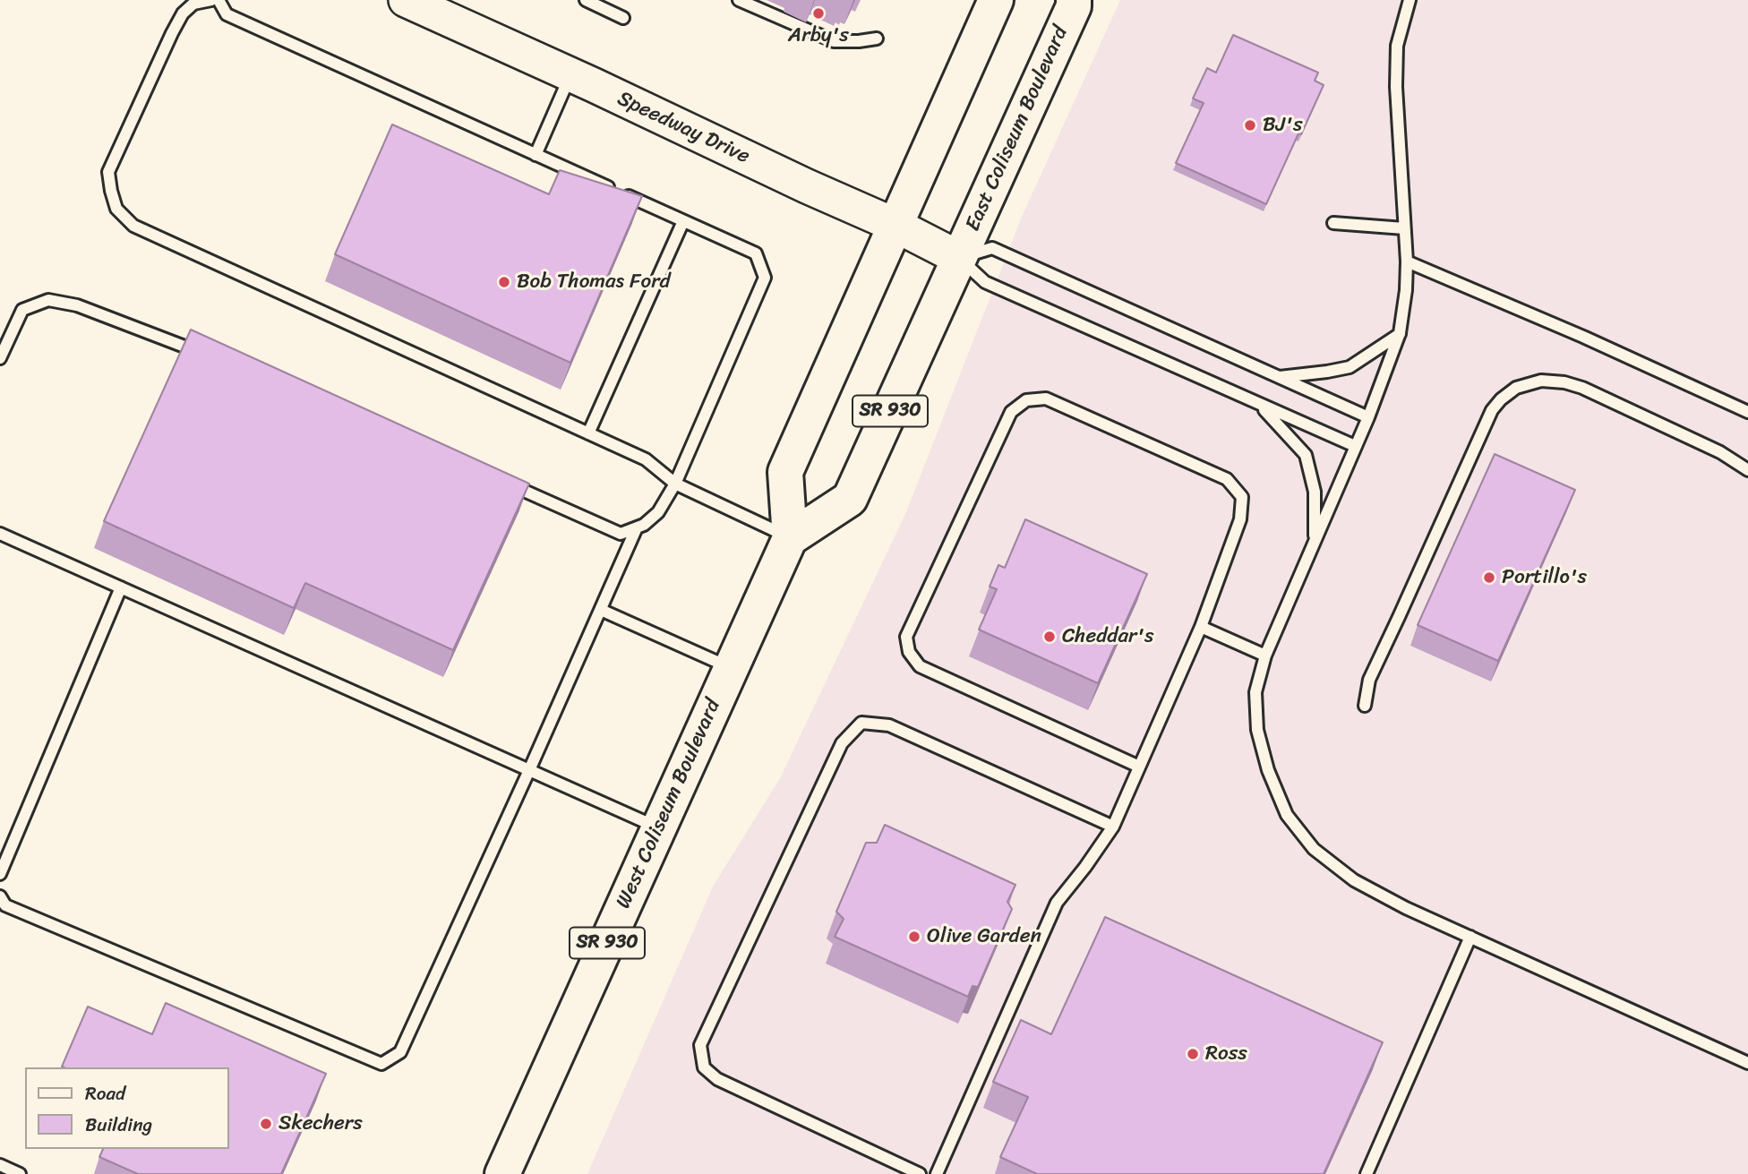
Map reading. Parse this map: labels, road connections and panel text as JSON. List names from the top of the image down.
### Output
{
  "streets": {
    "highway": ["East Coliseum Boulevard", "SR 930", "West Coliseum Boulevard"],
    "main road": ["Speedway Drive"]
  },
  "crossings": [
    ["Speedway Drive", "East Coliseum Boulevard"],
    ["Speedway Drive", "SR 930"],
    ["Speedway Drive", "West Coliseum Boulevard"],
    ["East Coliseum Boulevard", "SR 930"],
    ["SR 930", "West Coliseum Boulevard"]
  ],
  "places": [
    "Arby's",
    "BJ's",
    "Bob Thomas Ford",
    "Portillo's",
    "Cheddar's",
    "Olive Garden",
    "Ross",
    "Skechers"
  ],
  "legend": ["Road", "Building"]
}
